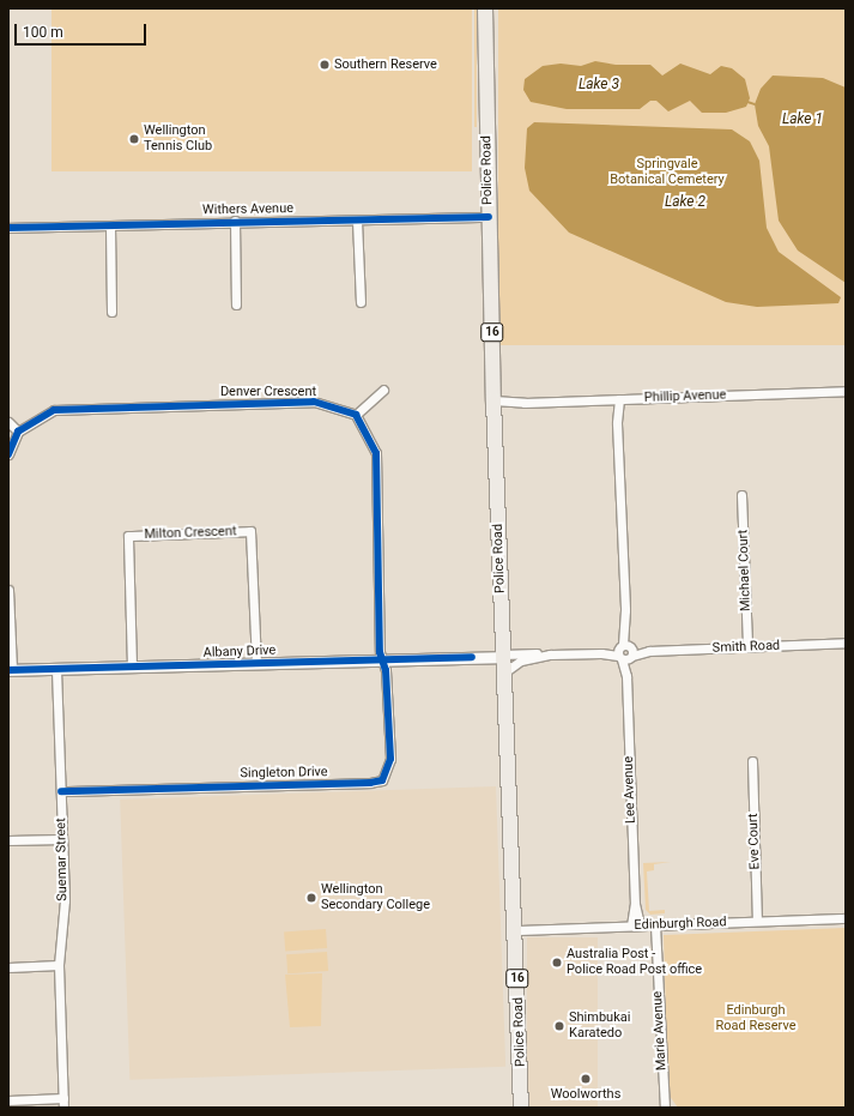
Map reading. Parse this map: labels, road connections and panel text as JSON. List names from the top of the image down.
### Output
{
  "streets": {
    "main road": ["Police Road", "16"],
    "street": [
      "Withers Avenue",
      "Denver Crescent",
      "Phillip Avenue",
      "Milton Crescent",
      "Michael Court",
      "Smith Road",
      "Albany Drive",
      "Singleton Drive",
      "Lee Avenue",
      "Eve Court",
      "Suemar Street",
      "Edinburgh Road",
      "Marie Avenue"
    ]
  },
  "crossings": [
    ["Police Road", "Withers Avenue"],
    ["Police Road", "Phillip Avenue"],
    ["Police Road", "Smith Road"],
    ["Police Road", "Albany Drive"],
    ["Police Road", "Edinburgh Road"],
    ["Phillip Avenue", "Lee Avenue"],
    ["Milton Crescent", "Albany Drive"],
    ["Michael Court", "Smith Road"],
    ["Smith Road", "Albany Drive"],
    ["Smith Road", "Lee Avenue"],
    ["Albany Drive", "Singleton Drive"],
    ["Albany Drive", "Suemar Street"],
    ["Singleton Drive", "Suemar Street"],
    ["Lee Avenue", "Edinburgh Road"],
    ["Eve Court", "Edinburgh Road"],
    ["Edinburgh Road", "Marie Avenue"]
  ],
  "water": ["Lake 3", "Lake 1", "Lake 2"],
  "parks": ["Springvale Botanical Cemetery", "Edinburgh Road Reserve"],
  "places": [
    "Southern Reserve",
    "Wellington Tennis Club",
    "Wellington Secondary College",
    "Australia Post - Police Road Post office",
    "Shimbukai Karatedo",
    "Woolworths"
  ],
  "scale_bar": "100 m"
}
